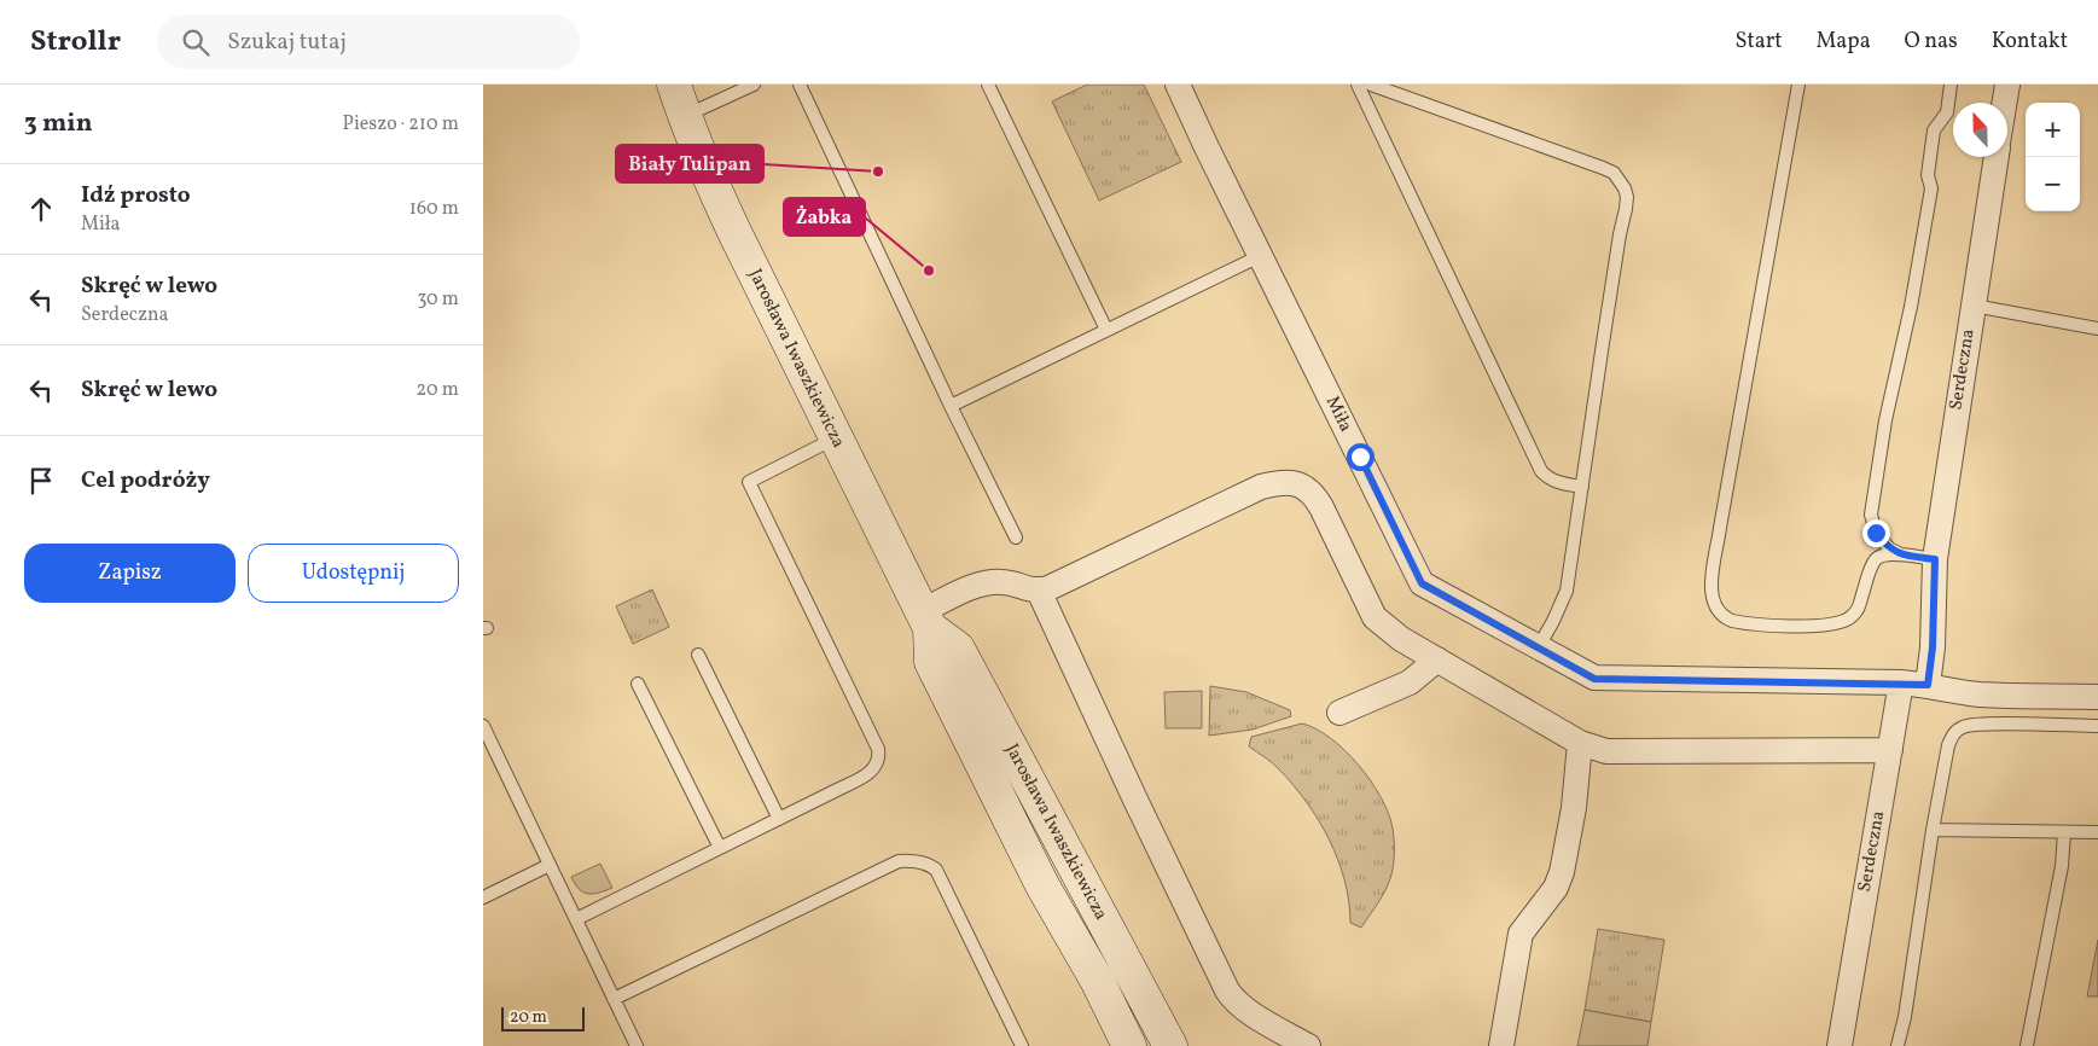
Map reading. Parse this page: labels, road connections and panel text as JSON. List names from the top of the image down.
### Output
{
  "streets": {
    "street": ["Jarosława Iwaszkiewicza", "Serdeczna", "Miła"]
  },
  "crossings": [
    ["Serdeczna", "Miła"]
  ],
  "places": ["Biały Tulipan", "Żabka"],
  "scale_bar": "20 m",
  "north": "top",
  "page": {
    "header": "Strollr",
    "search": "Szukaj tutaj",
    "nav": [
      "Start",
      "Mapa",
      "O nas",
      "Kontakt"
    ],
    "heading": ["3 min", "Pieszo · 210 m"],
    "map_buttons": ["+", "−"],
    "list": [
      ["Idź prosto", "Miła", "160 m"],
      ["Skręć w lewo", "Serdeczna", "30 m"],
      ["Skręć w lewo", "20 m"],
      "Cel podróży"
    ],
    "buttons": ["Zapisz", "Udostępnij"],
    "scale": "20 m"
  }
}
